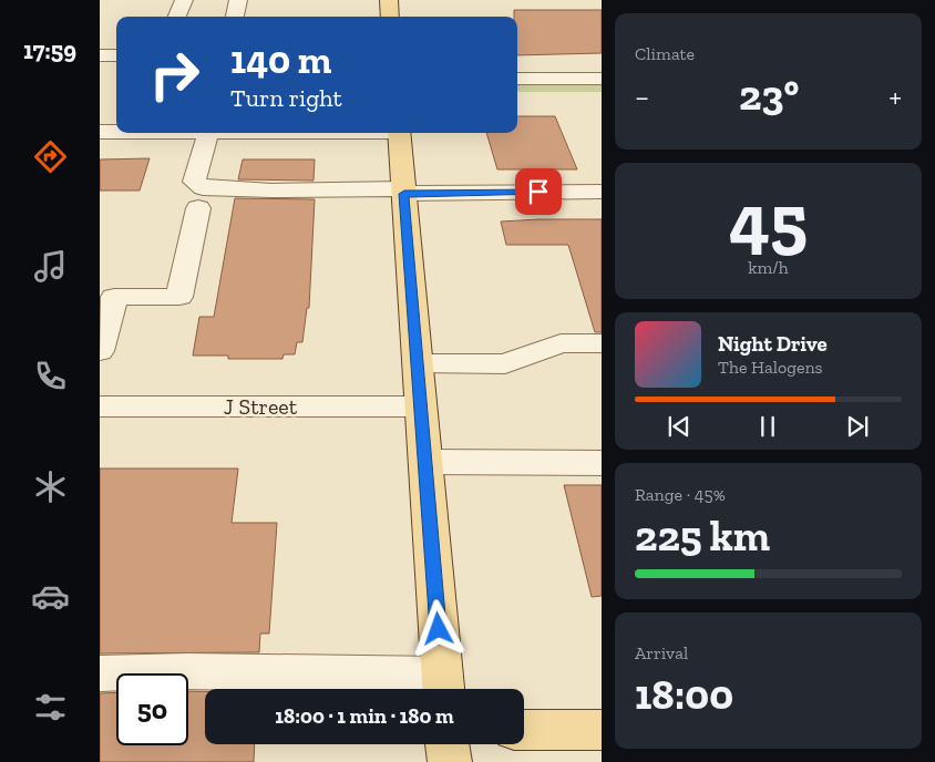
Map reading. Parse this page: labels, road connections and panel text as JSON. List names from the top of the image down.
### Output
{
  "streets": {
    "street": ["J Street"]
  },
  "page": {
    "tabs": "17:59",
    "tile": [
      "Climate",
      ["45", "km/h"],
      ["Range · 45%", "225 km"],
      ["Arrival", "18:00"]
    ],
    "turn": ["140 m", "Turn right"],
    "heat": ["−", "23°", "+"],
    "song": ["Night Drive", "The Halogens"],
    "limit": "50",
    "trip": "18:00 · 1 min · 180 m"
  }
}
